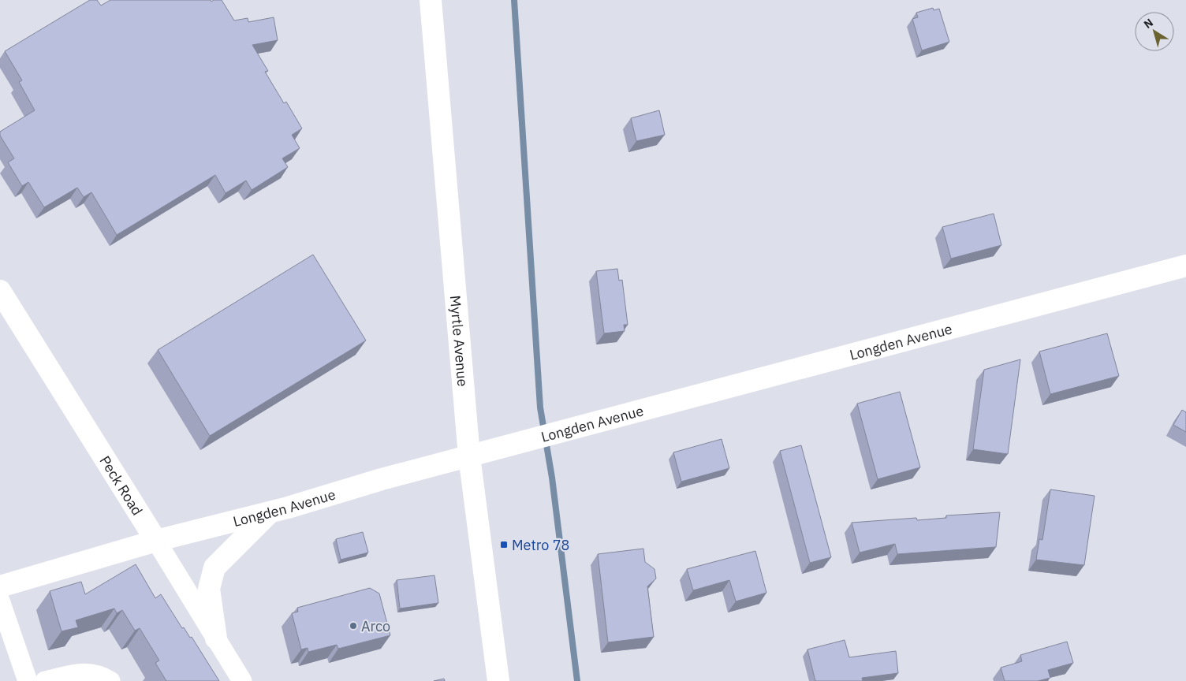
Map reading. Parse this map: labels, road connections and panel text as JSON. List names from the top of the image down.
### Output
{
  "streets": {
    "street": ["Myrtle Avenue", "Longden Avenue", "Peck Road"]
  },
  "crossings": [
    ["Myrtle Avenue", "Longden Avenue"],
    ["Longden Avenue", "Peck Road"]
  ],
  "places": {
    "transit": ["Metro 78"],
    "other": ["Arco"]
  },
  "north": "top left"
}
